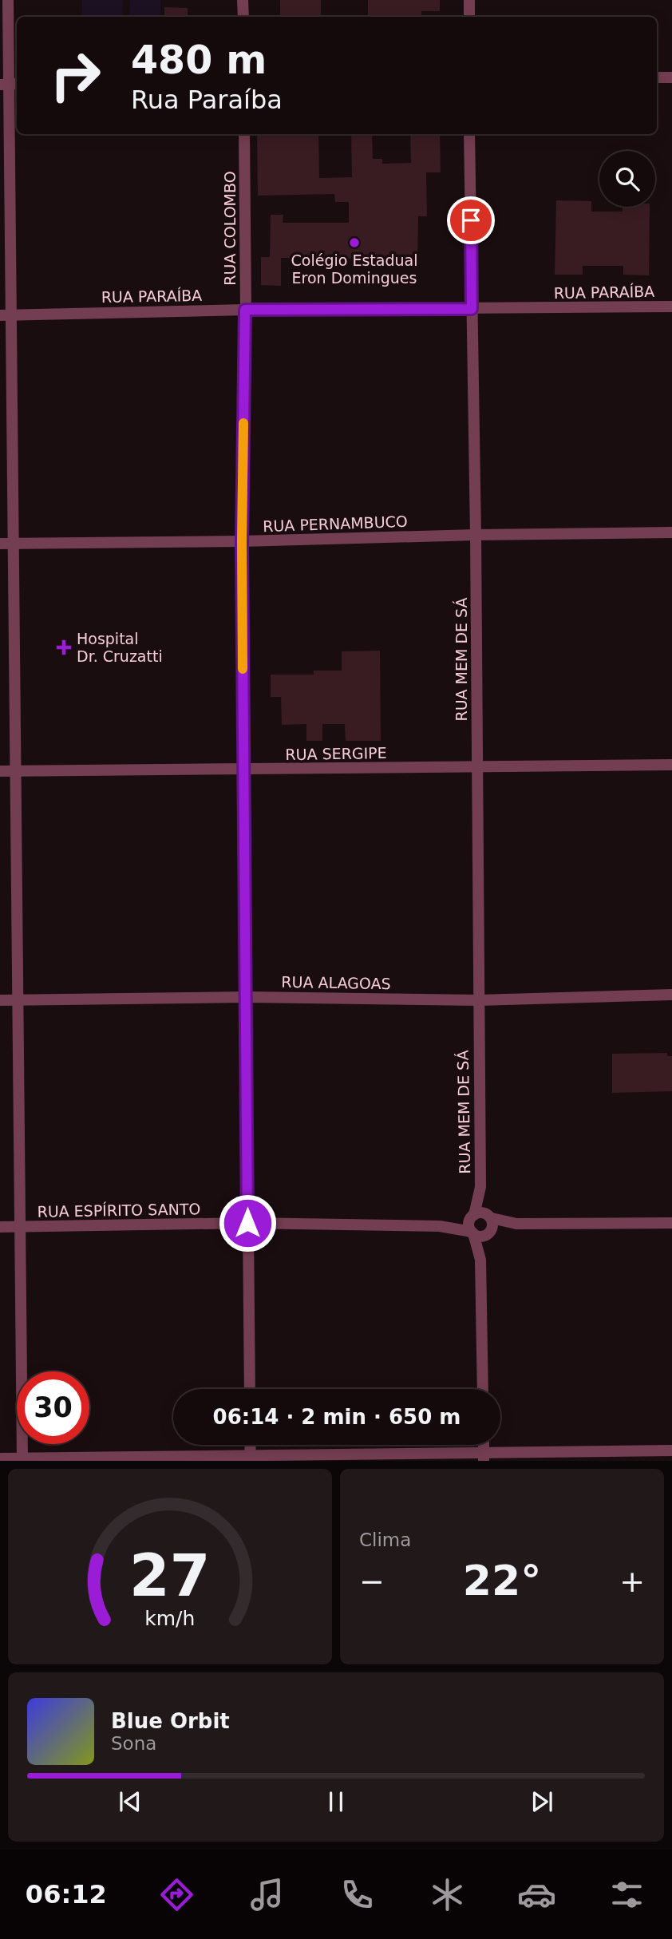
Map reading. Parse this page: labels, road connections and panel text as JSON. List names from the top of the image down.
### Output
{
  "streets": {
    "street": [
      "RUA COLOMBO",
      "RUA PARAÍBA",
      "RUA PERNAMBUCO",
      "RUA MEM DE SÁ",
      "RUA SERGIPE",
      "RUA ALAGOAS",
      "RUA ESPÍRITO SANTO"
    ]
  },
  "crossings": [
    ["RUA COLOMBO", "RUA PARAÍBA"],
    ["RUA COLOMBO", "RUA PERNAMBUCO"],
    ["RUA COLOMBO", "RUA SERGIPE"],
    ["RUA COLOMBO", "RUA ALAGOAS"],
    ["RUA COLOMBO", "RUA ESPÍRITO SANTO"],
    ["RUA PARAÍBA", "RUA MEM DE SÁ"],
    ["RUA PERNAMBUCO", "RUA MEM DE SÁ"],
    ["RUA MEM DE SÁ", "RUA SERGIPE"],
    ["RUA MEM DE SÁ", "RUA ALAGOAS"],
    ["RUA MEM DE SÁ", "RUA ESPÍRITO SANTO"]
  ],
  "places": {
    "other": ["Colégio Estadual Eron Domingues"],
    "health": ["Hospital Dr. Cruzatti"]
  },
  "page": {
    "turn": ["480 m", "Rua Paraíba"],
    "limit": "30",
    "trip": "06:14 · 2 min · 650 m",
    "tile": "Clima",
    "heat": ["−", "22°", "+"],
    "song": ["Blue Orbit", "Sona"],
    "tabs": "06:12",
    "gauge": ["27", "km/h"]
  }
}
